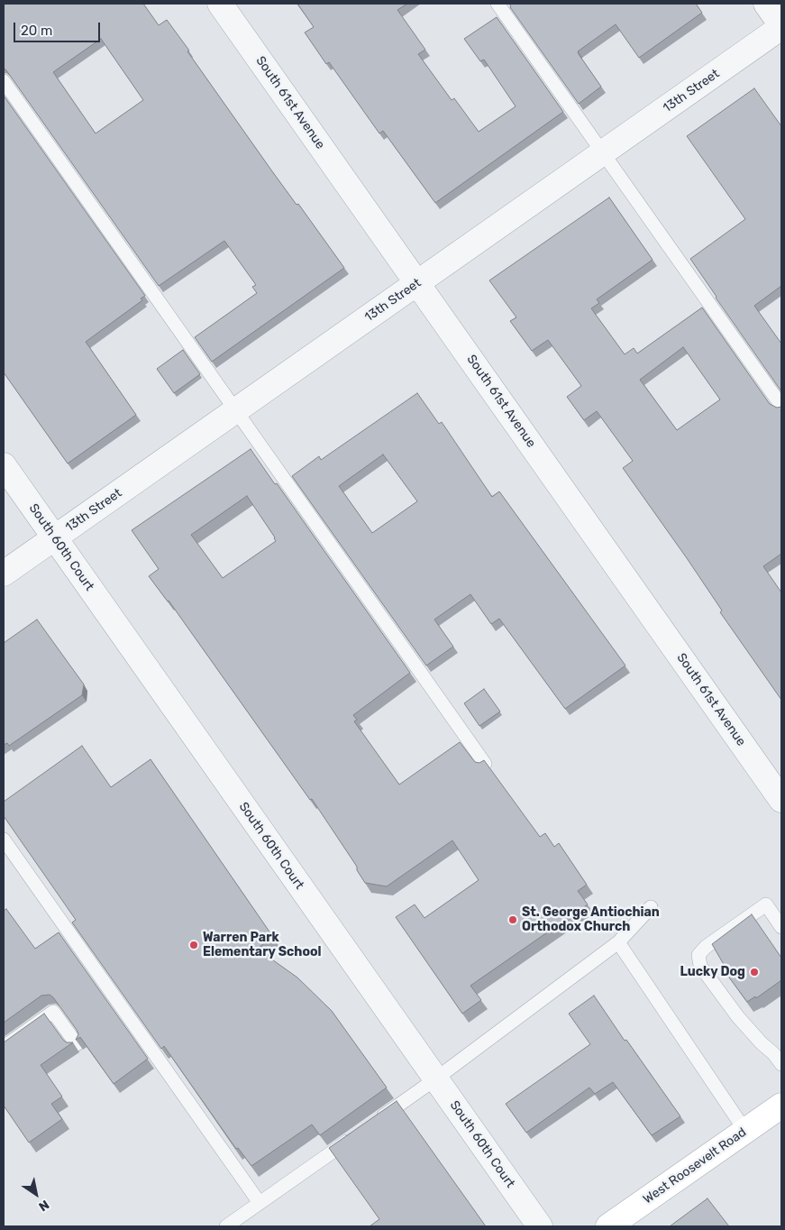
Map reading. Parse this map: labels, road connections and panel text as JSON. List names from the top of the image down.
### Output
{
  "streets": {
    "main road": ["West Roosevelt Road"],
    "street": ["13th Street", "South 61st Avenue", "South 60th Court"]
  },
  "crossings": [
    ["13th Street", "South 61st Avenue"],
    ["13th Street", "South 60th Court"]
  ],
  "places": ["St. George Antiochian Orthodox Church", "Warren Park Elementary School", "Lucky Dog"],
  "scale_bar": "20 m",
  "north": "bottom right"
}
